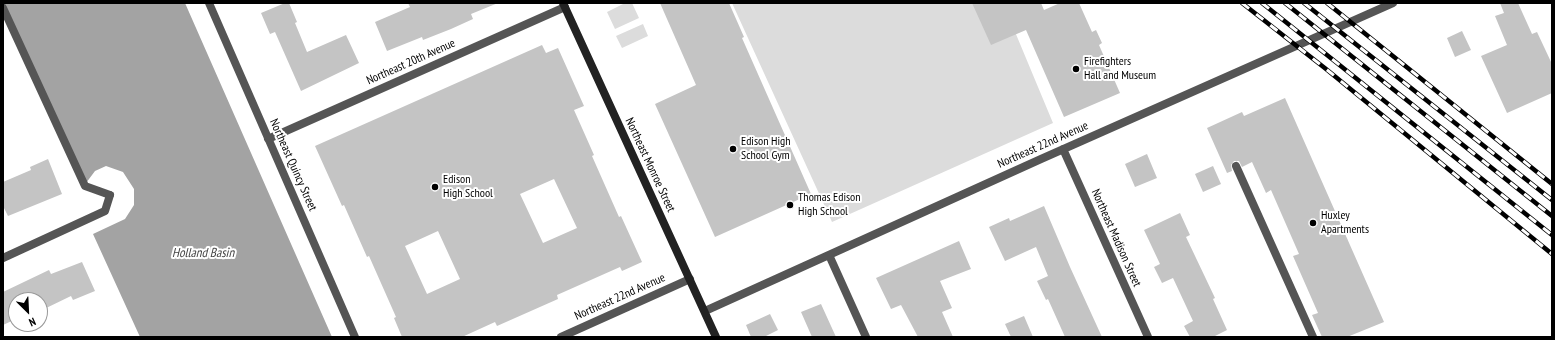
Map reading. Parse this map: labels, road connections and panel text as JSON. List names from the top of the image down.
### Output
{
  "streets": {
    "street": [
      "Northeast 20th Avenue",
      "Northeast 22nd Avenue",
      "Northeast Quincy Street",
      "Northeast Monroe Street",
      "Northeast Madison Street"
    ]
  },
  "crossings": [
    ["Northeast 20th Avenue", "Northeast Quincy Street"],
    ["Northeast 20th Avenue", "Northeast Monroe Street"],
    ["Northeast 22nd Avenue", "Northeast Monroe Street"],
    ["Northeast 22nd Avenue", "Northeast Madison Street"]
  ],
  "water": ["Holland Basin"],
  "places": [
    "Firefighters Hall and Museum",
    "Edison High School Gym",
    "Edison High School",
    "Thomas Edison High School",
    "Huxley Apartments"
  ],
  "north": "bottom right"
}
